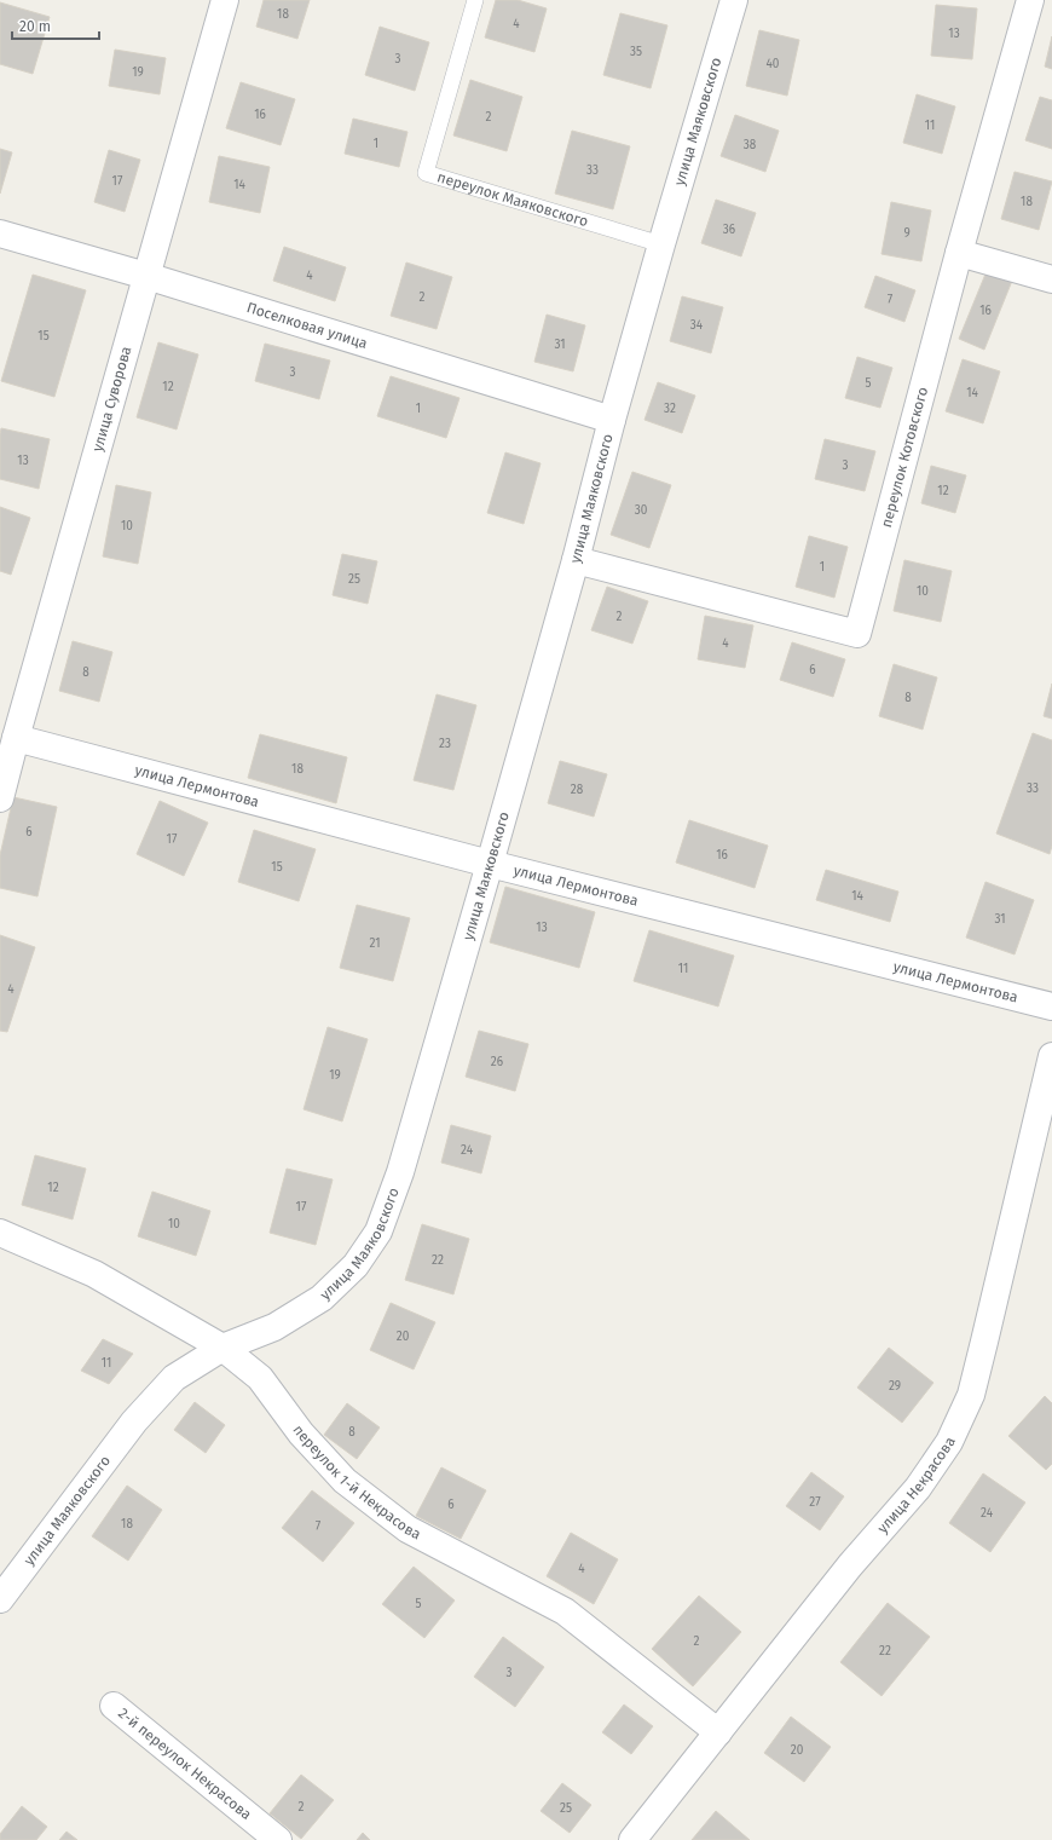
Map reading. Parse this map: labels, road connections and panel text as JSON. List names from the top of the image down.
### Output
{
  "streets": {
    "street": [
      "улица Маяковского",
      "Поселковая улица",
      "улица Суворова",
      "переулок Котовского",
      "улица Лермонтова",
      "переулок 1-й Некрасова",
      "улица Некрасова",
      "2-й переулок Некрасова"
    ],
    "lane": ["переулок Маяковского"]
  },
  "crossings": [
    ["улица Маяковского", "переулок Маяковского"],
    ["улица Маяковского", "Поселковая улица"],
    ["улица Маяковского", "переулок Котовского"],
    ["улица Маяковского", "улица Лермонтова"],
    ["улица Маяковского", "переулок 1-й Некрасова"],
    ["Поселковая улица", "улица Суворова"],
    ["улица Суворова", "улица Лермонтова"],
    ["переулок 1-й Некрасова", "улица Некрасова"]
  ],
  "house_numbers": [
    "18",
    "4",
    "13",
    "35",
    "3",
    "40",
    "19",
    "16",
    "2",
    "11",
    "1",
    "38",
    "33",
    "17",
    "14",
    "18",
    "36",
    "9",
    "4",
    "2",
    "7",
    "16",
    "34",
    "15",
    "31",
    "3",
    "5",
    "12",
    "14",
    "1",
    "32",
    "13",
    "3",
    "12",
    "30",
    "10",
    "1",
    "25",
    "10",
    "2",
    "4",
    "6",
    "8",
    "8",
    "23",
    "18",
    "33",
    "28",
    "6",
    "17",
    "16",
    "15",
    "14",
    "31",
    "13",
    "21",
    "11",
    "4",
    "26",
    "19",
    "24",
    "12",
    "17",
    "10",
    "22",
    "20",
    "11",
    "29",
    "8",
    "27",
    "6",
    "24",
    "18",
    "7",
    "4",
    "5",
    "2",
    "22",
    "3",
    "20",
    "2",
    "25"
  ],
  "scale_bar": "20 m"
}
